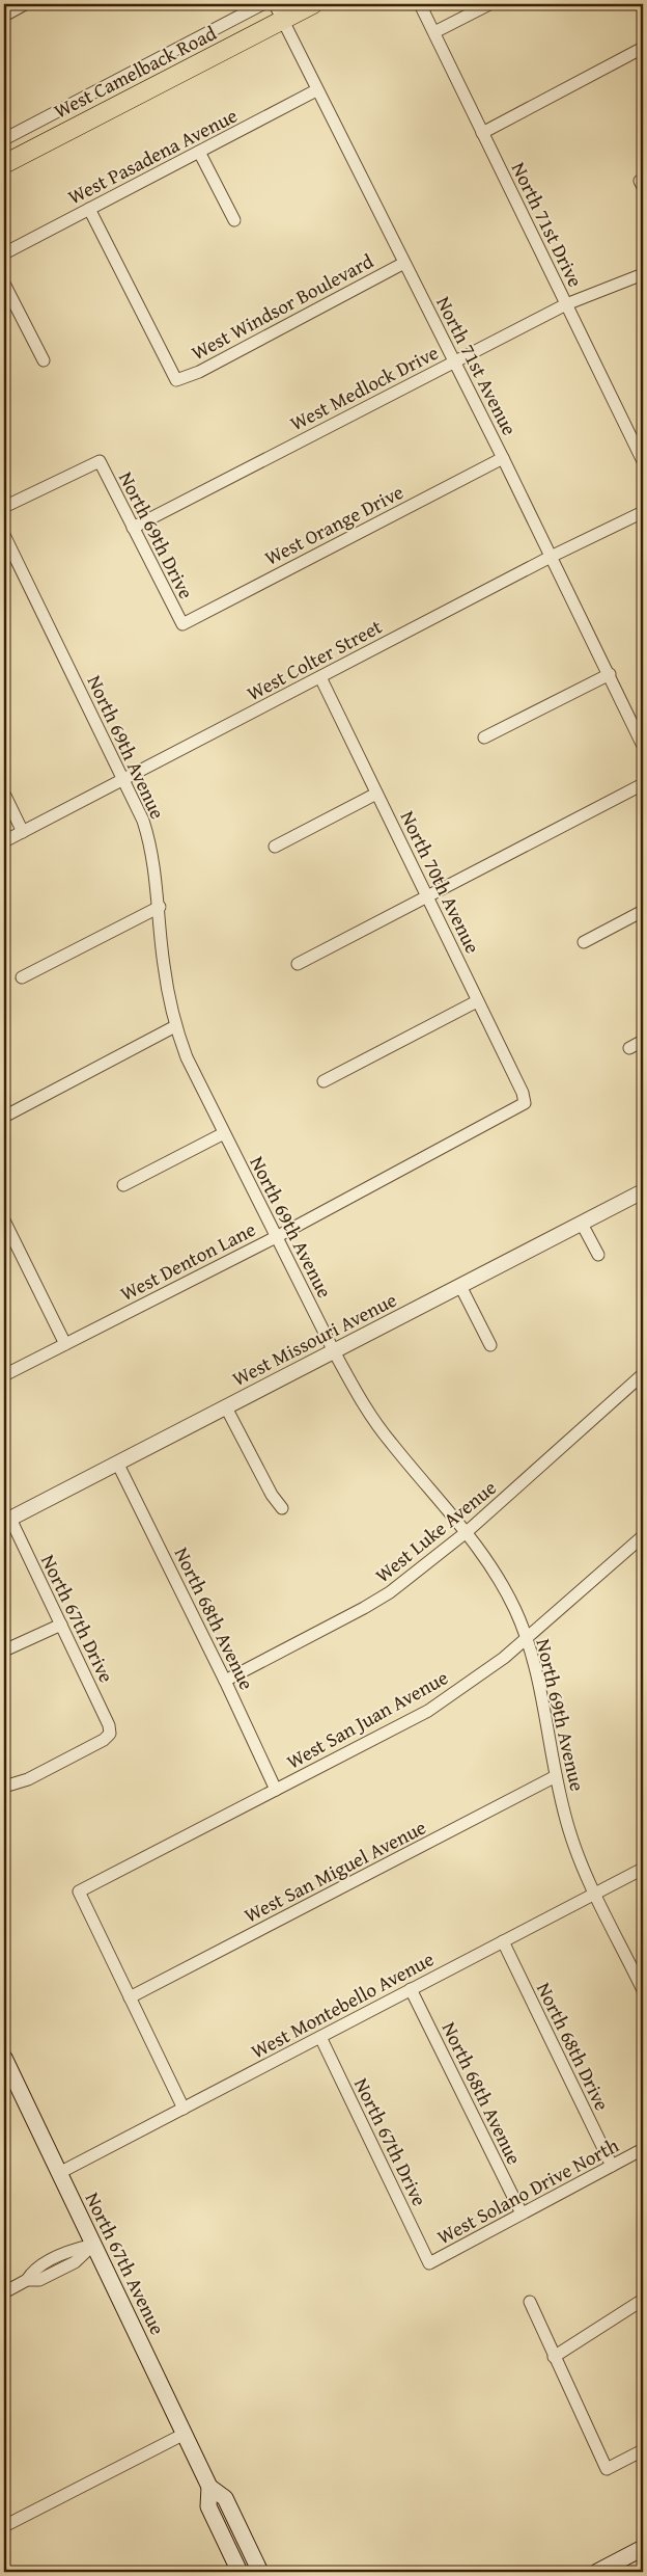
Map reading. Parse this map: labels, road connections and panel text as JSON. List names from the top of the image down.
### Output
{
  "streets": {
    "main road": ["West Camelback Road", "North 67th Avenue"],
    "street": [
      "West Pasadena Avenue",
      "North 71st Drive",
      "West Windsor Boulevard",
      "North 71st Avenue",
      "West Medlock Drive",
      "West Orange Drive",
      "North 69th Drive",
      "West Colter Street",
      "North 69th Avenue",
      "North 70th Avenue",
      "West Denton Lane",
      "West Missouri Avenue",
      "West Luke Avenue",
      "North 67th Drive",
      "North 68th Avenue",
      "West San Juan Avenue",
      "West San Miguel Avenue",
      "West Montebello Avenue",
      "North 68th Drive",
      "West Solano Drive North"
    ]
  },
  "crossings": [
    ["West Camelback Road", "North 71st Avenue"],
    ["West Pasadena Avenue", "West Windsor Boulevard"],
    ["West Pasadena Avenue", "North 71st Avenue"],
    ["North 71st Drive", "West Medlock Drive"],
    ["West Windsor Boulevard", "North 71st Avenue"],
    ["North 71st Avenue", "West Medlock Drive"],
    ["North 71st Avenue", "West Orange Drive"],
    ["North 71st Avenue", "West Colter Street"],
    ["West Medlock Drive", "North 69th Drive"],
    ["West Orange Drive", "North 69th Drive"],
    ["West Colter Street", "North 69th Avenue"],
    ["West Colter Street", "North 70th Avenue"],
    ["North 69th Avenue", "West Denton Lane"],
    ["North 69th Avenue", "West Missouri Avenue"],
    ["North 69th Avenue", "West Luke Avenue"],
    ["North 69th Avenue", "West San Juan Avenue"],
    ["North 69th Avenue", "West San Miguel Avenue"],
    ["North 69th Avenue", "West Montebello Avenue"],
    ["North 70th Avenue", "West Denton Lane"],
    ["West Missouri Avenue", "North 67th Drive"],
    ["West Missouri Avenue", "North 68th Avenue"],
    ["West Luke Avenue", "North 68th Avenue"],
    ["North 67th Drive", "West Montebello Avenue"],
    ["North 67th Drive", "West Solano Drive North"],
    ["North 68th Avenue", "West San Juan Avenue"],
    ["North 68th Avenue", "West Montebello Avenue"],
    ["North 68th Avenue", "West Solano Drive North"],
    ["West San Juan Avenue", "West San Miguel Avenue"],
    ["West Montebello Avenue", "North 68th Drive"],
    ["West Montebello Avenue", "North 67th Avenue"],
    ["North 68th Drive", "West Solano Drive North"]
  ]
}
